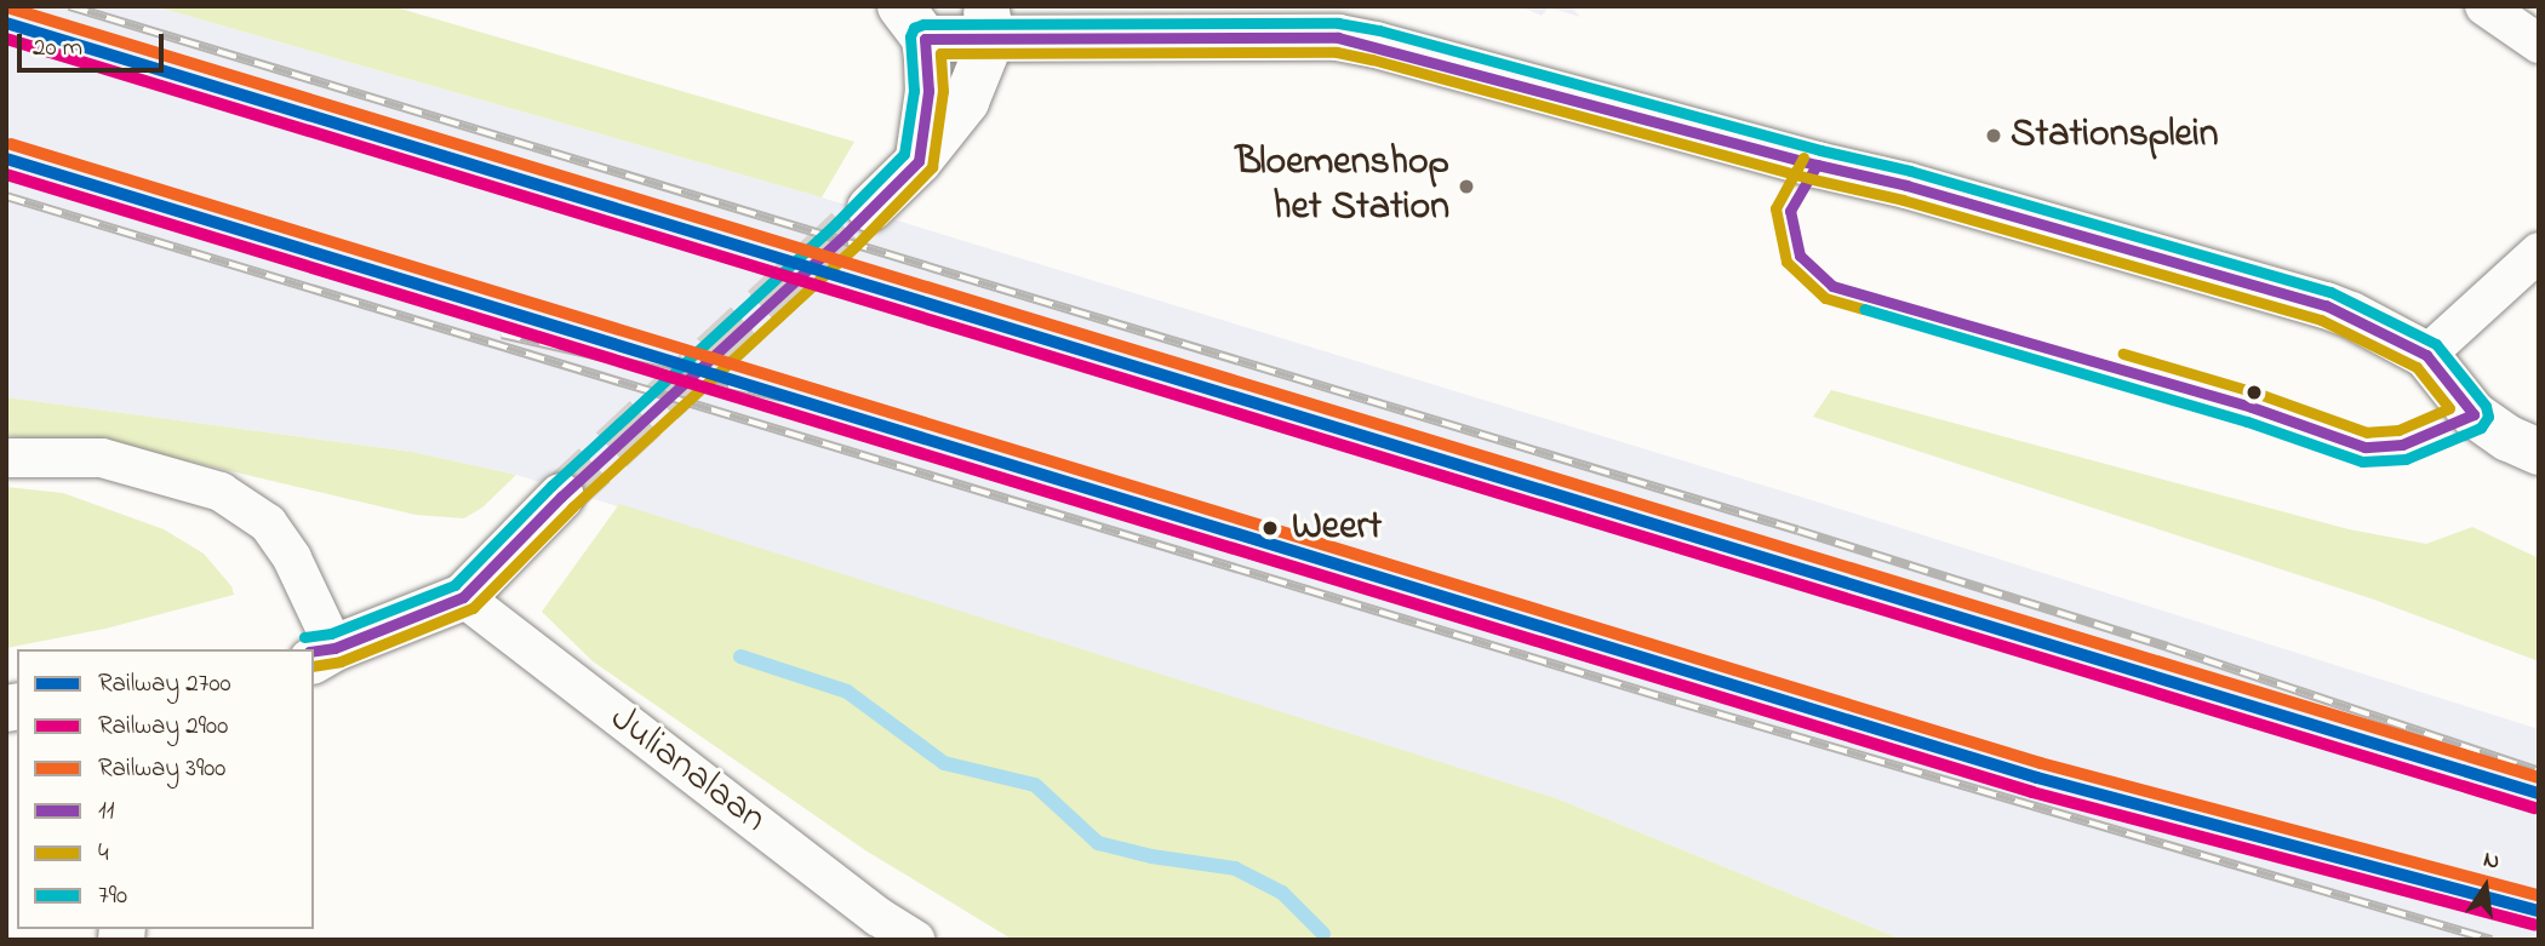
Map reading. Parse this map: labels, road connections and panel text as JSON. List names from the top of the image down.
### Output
{
  "streets": {
    "street": ["Julianalaan"]
  },
  "places": ["Stationsplein", "Bloemenshop het Station", "Weert"],
  "lines": [
    "rail line 3900",
    "rail line 2700",
    "transit line 790",
    "transit line 11",
    "rail line 2900",
    "transit line 4"
  ],
  "legend": [
    "Railway 2700",
    "Railway 2900",
    "Railway 3900",
    "11",
    "4",
    "790"
  ],
  "scale_bar": "20 m",
  "north": "top"
}
